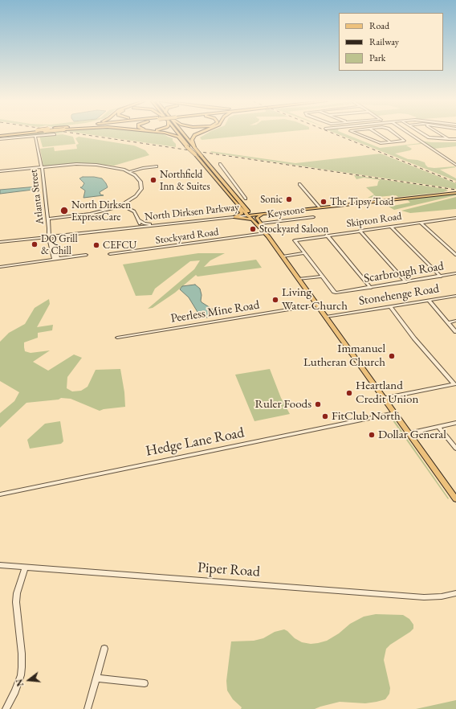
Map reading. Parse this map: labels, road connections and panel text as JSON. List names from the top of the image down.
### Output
{
  "streets": {
    "main road": ["North Dirksen Parkway"],
    "street": [
      "Atlanta Street",
      "Keystone",
      "Skipton Road",
      "Stockyard Road",
      "Scarbrough Road",
      "Stonehenge Road",
      "Peerless Mine Road",
      "Hedge Lane Road",
      "Piper Road"
    ]
  },
  "crossings": [
    ["Atlanta Street", "North Dirksen Parkway"],
    ["Keystone", "Stockyard Road"]
  ],
  "places": [
    "Northfield Inn & Suites",
    "Sonic",
    "The Tipsy Toad",
    "North Dirksen ExpressCare",
    "Stockyard Saloon",
    "DQ Grill & Chill",
    "CEFCU",
    "Living Water Church",
    "Immanuel Lutheran Church",
    "Heartland Credit Union",
    "Ruler Foods",
    "FitClub North",
    "Dollar General"
  ],
  "legend": ["Road", "Railway", "Park"],
  "north": "left"
}
